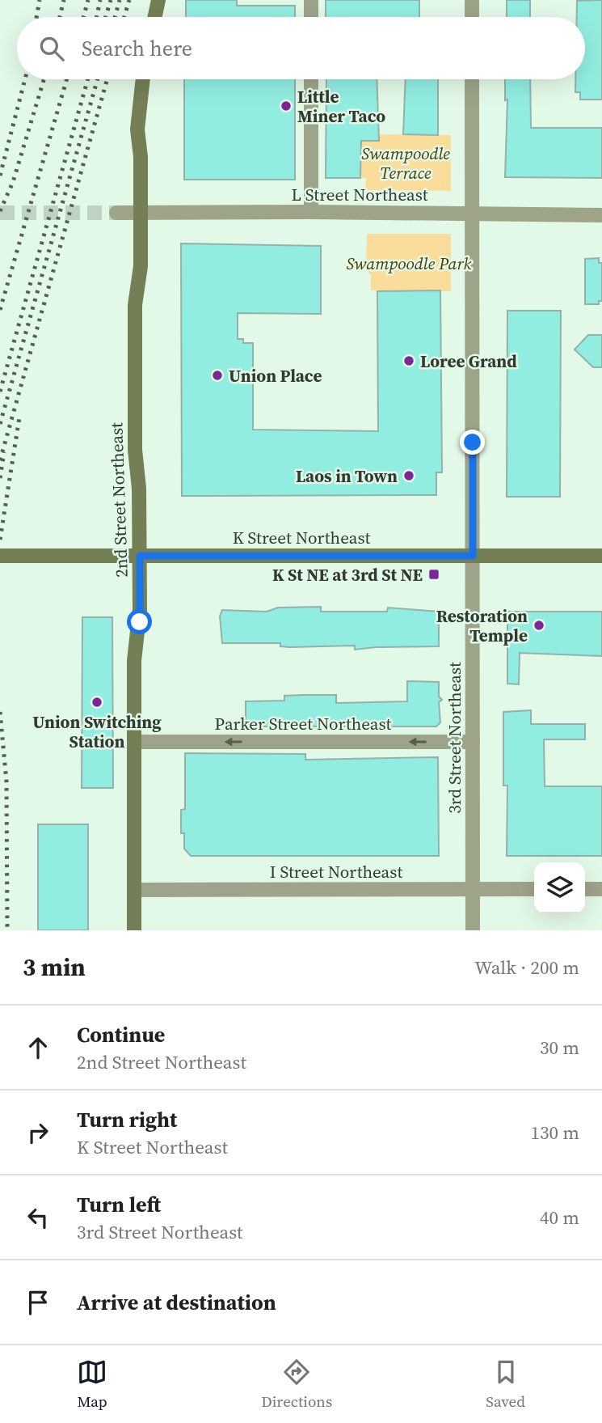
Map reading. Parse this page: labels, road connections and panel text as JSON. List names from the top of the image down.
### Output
{
  "streets": {
    "street": [
      "L Street Northeast",
      "2nd Street Northeast",
      "K Street Northeast",
      "Parker Street Northeast",
      "3rd Street Northeast",
      "I Street Northeast"
    ]
  },
  "crossings": [
    ["L Street Northeast", "2nd Street Northeast"],
    ["L Street Northeast", "3rd Street Northeast"],
    ["2nd Street Northeast", "K Street Northeast"],
    ["2nd Street Northeast", "Parker Street Northeast"],
    ["2nd Street Northeast", "I Street Northeast"],
    ["K Street Northeast", "3rd Street Northeast"],
    ["Parker Street Northeast", "3rd Street Northeast"],
    ["3rd Street Northeast", "I Street Northeast"]
  ],
  "one_way": ["Parker Street Northeast"],
  "parks": ["Swampoodle Terrace", "Swampoodle Park"],
  "places": {
    "other": [
      "Little Miner Taco",
      "Loree Grand",
      "Union Place",
      "Laos in Town",
      "Restoration Temple",
      "Union Switching Station"
    ],
    "transit": ["K St NE at 3rd St NE"]
  },
  "page": {
    "search": "Search here",
    "heading": ["3 min", "Walk · 200 m"],
    "list": [
      ["Continue", "2nd Street Northeast", "30 m"],
      ["Turn right", "K Street Northeast", "130 m"],
      ["Turn left", "3rd Street Northeast", "40 m"],
      "Arrive at destination"
    ],
    "nav": ["Map", "Directions", "Saved"]
  }
}
